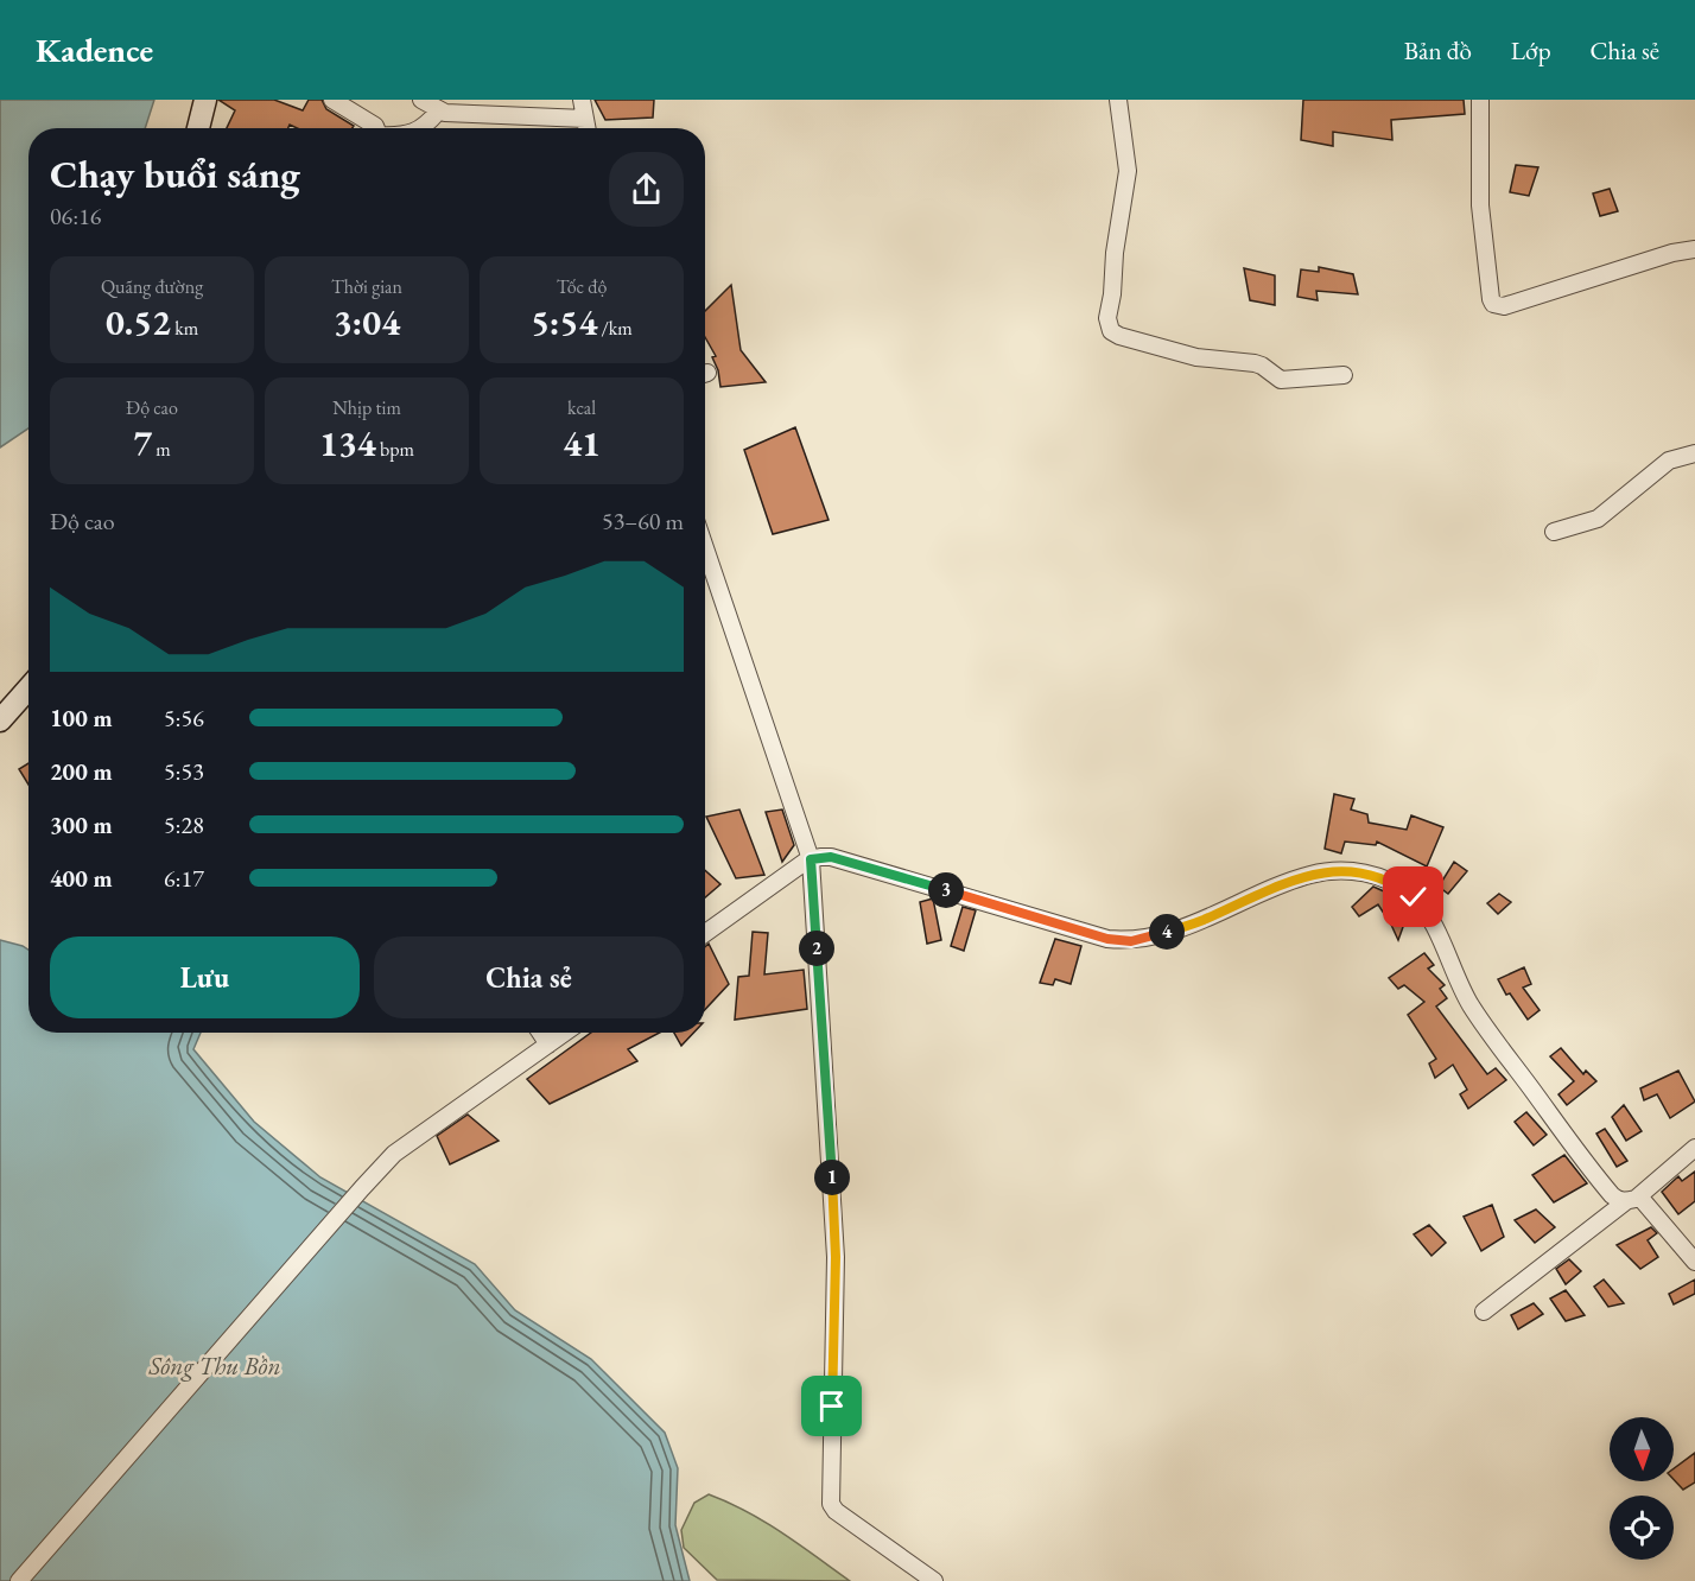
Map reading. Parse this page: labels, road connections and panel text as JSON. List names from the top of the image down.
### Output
{
  "water": ["Sông Thu Bồn"],
  "north": "bottom",
  "page": {
    "header": "Kadence",
    "nav": ["Bản đồ", "Lớp", "Chia sẻ"],
    "heading": ["Chạy buổi sáng", "06:16"],
    "stats": [
      ["Quãng đường", "0.52 km"],
      ["Thời gian", "3:04"],
      ["Tốc độ", "5:54 /km"],
      ["Độ cao", "7 m"],
      ["Nhịp tim", "134 bpm"],
      ["kcal", "41"]
    ],
    "chart": ["Độ cao", "53–60 m"],
    "list": [
      {
        "name": "100 m",
        "note": "5:56"
      },
      {
        "name": "200 m",
        "note": "5:53"
      },
      {
        "name": "300 m",
        "note": "5:28"
      },
      {
        "name": "400 m",
        "note": "6:17"
      }
    ],
    "pins": [
      "3",
      "4",
      "2",
      "1"
    ],
    "buttons": ["Lưu", "Chia sẻ"]
  }
}
